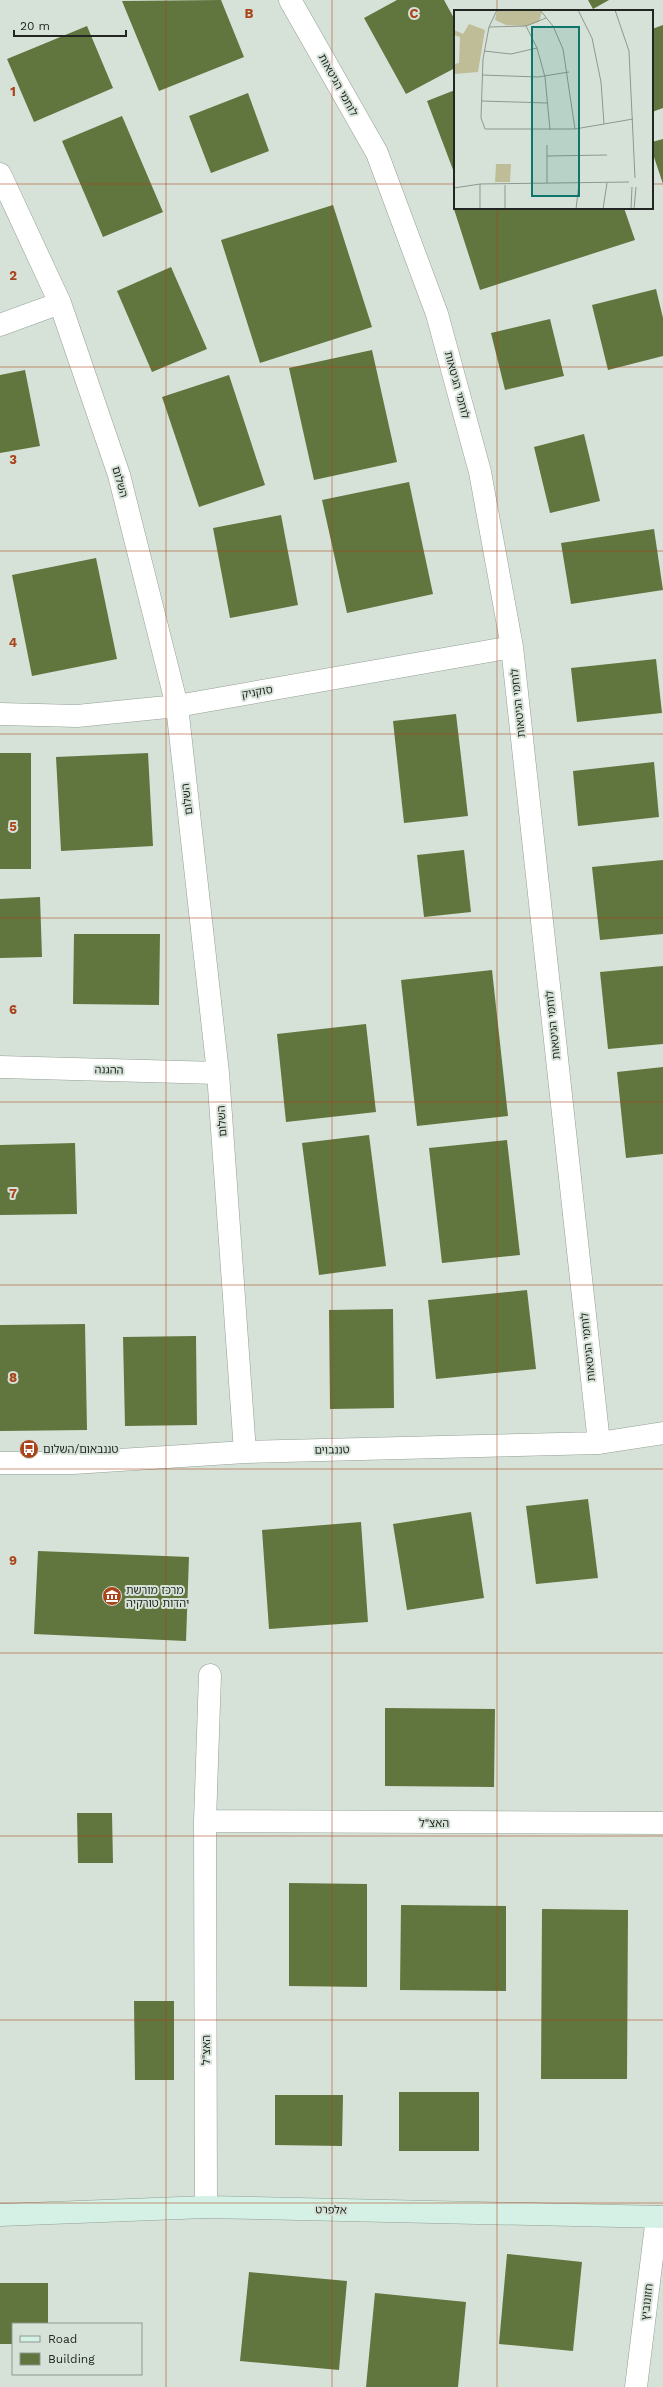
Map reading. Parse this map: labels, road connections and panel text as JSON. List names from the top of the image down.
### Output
{
  "streets": {
    "street": [
      "לוחמי הגיטאות",
      "השלום",
      "סוקניק",
      "ההגנה",
      "טננבוים",
      "האצ\"ל",
      "אלפרט",
      "חזונוביץ"
    ]
  },
  "crossings": [
    ["לוחמי הגיטאות", "סוקניק"],
    ["לוחמי הגיטאות", "טננבוים"],
    ["השלום", "סוקניק"],
    ["השלום", "ההגנה"],
    ["השלום", "טננבוים"],
    ["האצ\"ל", "אלפרט"],
    ["אלפרט", "חזונוביץ"]
  ],
  "places": {
    "bus stop": ["טננבאום/השלום"],
    "museum": ["מרכז מורשת יהדות טורקיה"]
  },
  "legend": ["Road", "Building"],
  "scale_bar": "20 m",
  "grid": {
    "columns": ["B", "C"],
    "rows": [
      "1",
      "2",
      "3",
      "4",
      "5",
      "6",
      "7",
      "8",
      "9"
    ]
  }
}
